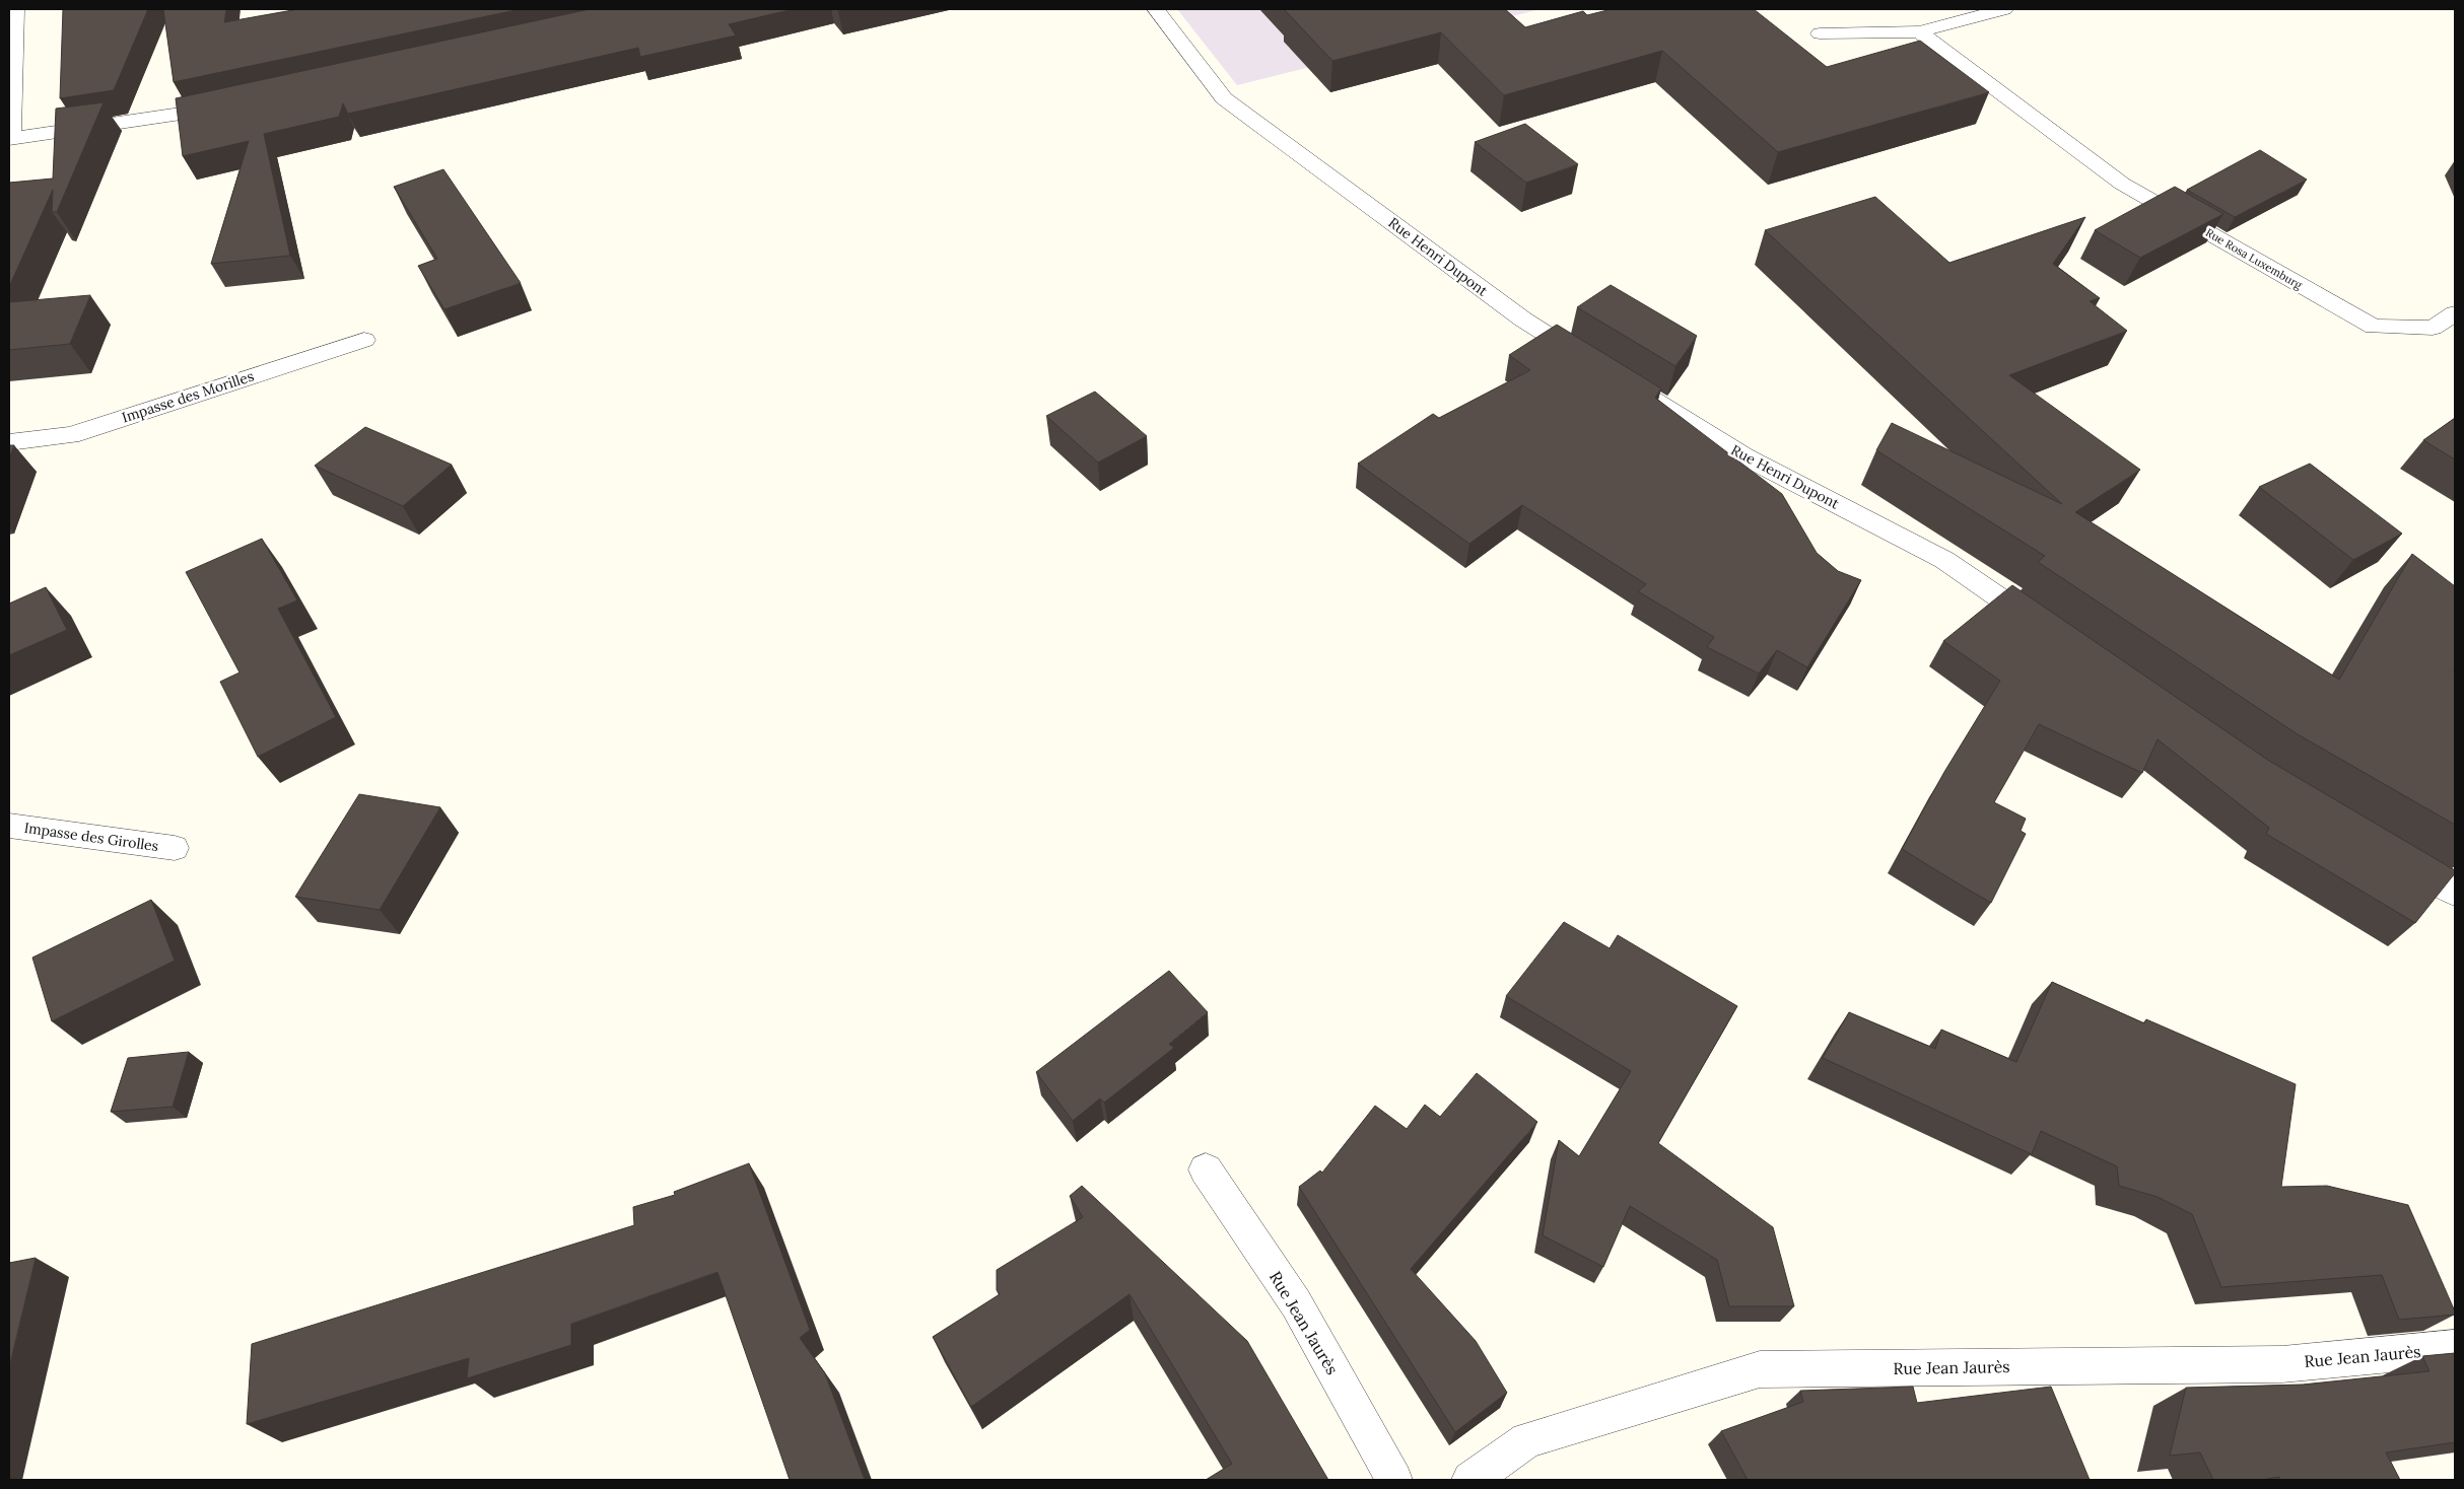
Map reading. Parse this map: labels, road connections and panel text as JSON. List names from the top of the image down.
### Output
{
  "streets": {
    "street": [
      "Rue Henri Dupont",
      "Rue Rosa Luxemburg",
      "Impasse des Morilles",
      "Impasse des Girolles",
      "Rue Jean Jaurès"
    ]
  }
}
